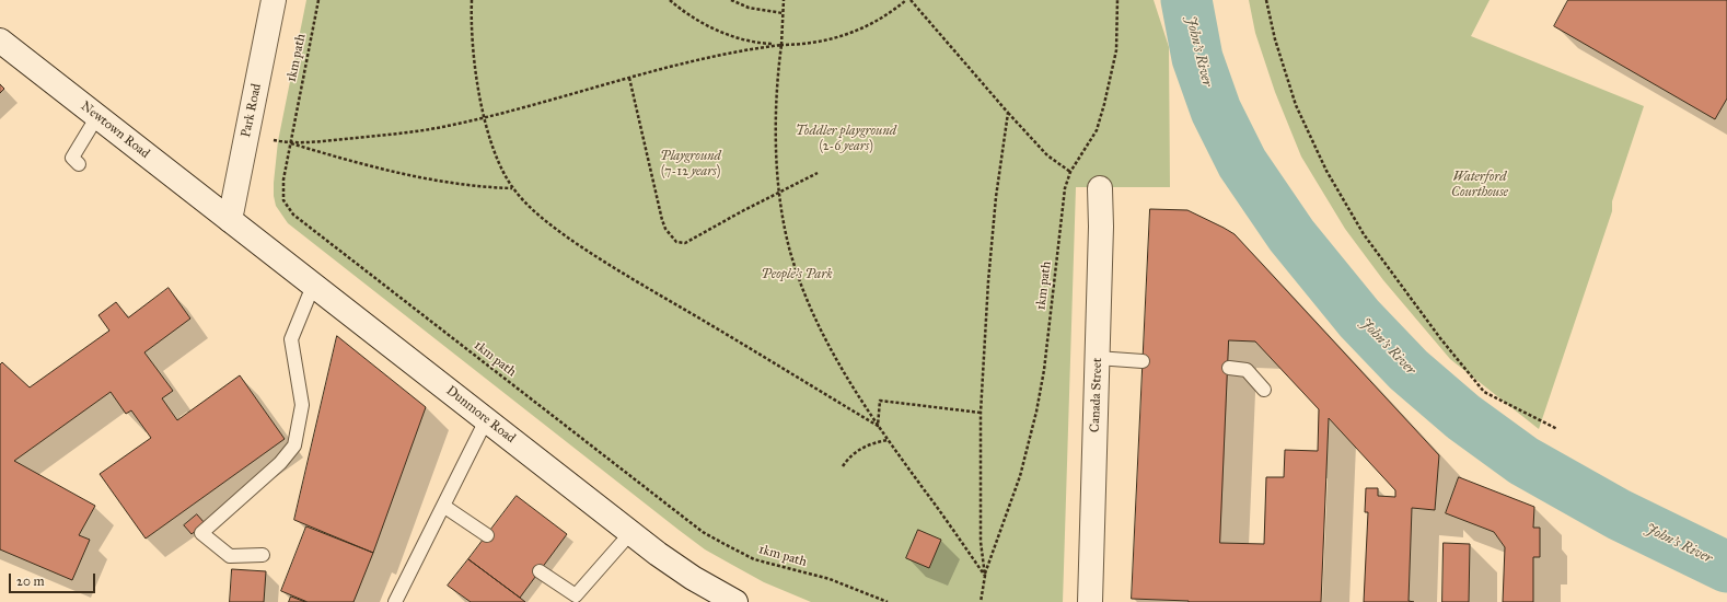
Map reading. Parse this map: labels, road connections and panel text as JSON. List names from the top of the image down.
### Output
{
  "streets": {
    "main road": [
      "Park Road",
      "Newtown Road",
      "Canada Street",
      "Dunmore Road"
    ],
    "path": ["1km path"]
  },
  "crossings": [
    ["Park Road", "Newtown Road"],
    ["Park Road", "Dunmore Road"],
    ["Newtown Road", "Dunmore Road"]
  ],
  "water": ["John's River"],
  "parks": [
    "Toddler playground (2-6 years)",
    "Playground (7-12 years)",
    "Waterford Courthouse",
    "People's Park"
  ],
  "scale_bar": "20 m"
}
